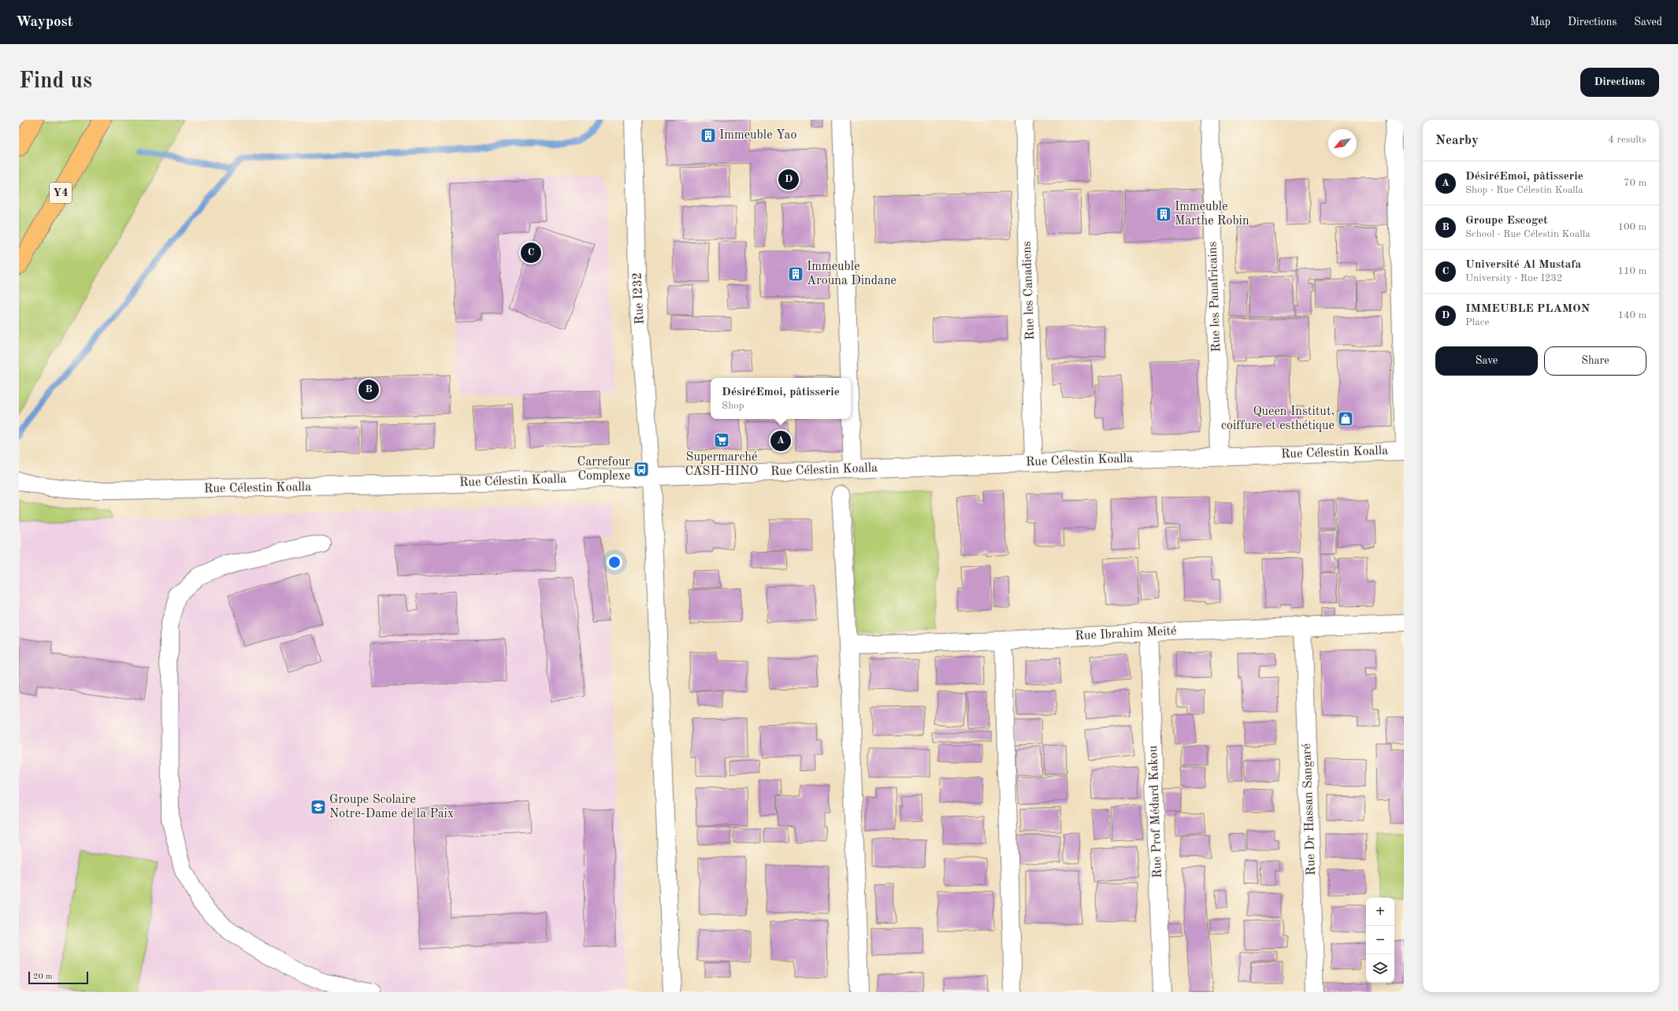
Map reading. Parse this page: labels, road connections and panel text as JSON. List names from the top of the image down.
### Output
{
  "streets": {
    "highway": ["Y4"],
    "street": [
      "Rue les Canadiens",
      "Rue les Panafricains",
      "Rue I232",
      "Rue Célestin Koalla",
      "Rue Ibrahim Meité",
      "Rue Dr Hassan Sangaré",
      "Rue Prof Médard Kakou"
    ]
  },
  "crossings": [
    ["Rue les Canadiens", "Rue Célestin Koalla"],
    ["Rue les Panafricains", "Rue Célestin Koalla"],
    ["Rue I232", "Rue Célestin Koalla"],
    ["Rue Ibrahim Meité", "Rue Dr Hassan Sangaré"],
    ["Rue Ibrahim Meité", "Rue Prof Médard Kakou"]
  ],
  "places": {
    "building": ["Immeuble Yao", "Immeuble Marthe Robin", "Immeuble Arouna Dindane"],
    "shop": ["Queen Institut, coiffure et esthétique"],
    "supermarket": ["Supermarché CASH-HINO"],
    "bus stop": ["Carrefour Complexe"],
    "school or university": ["Groupe Scolaire Notre-Dame de la Paix"]
  },
  "scale_bar": "20 m",
  "north": "bottom left",
  "page": {
    "header": "Waypost",
    "nav": ["Map", "Directions", "Saved"],
    "buttons": [
      "Directions",
      ["Save", "Share"]
    ],
    "title": "Find us",
    "heading": ["Nearby", "4 results"],
    "list": [
      {
        "mark": "A",
        "name": "DésiréEmoi, pâtisserie",
        "note": "Shop · Rue Célestin Koalla",
        "value": "70 m"
      },
      {
        "mark": "B",
        "name": "Groupe Escoget",
        "note": "School · Rue Célestin Koalla",
        "value": "100 m"
      },
      {
        "mark": "C",
        "name": "Université Al Mustafa",
        "note": "University · Rue I232",
        "value": "110 m"
      },
      {
        "mark": "D",
        "name": "IMMEUBLE PLAMON",
        "note": "Place",
        "value": "140 m"
      }
    ],
    "pins": [
      "D",
      "C",
      "B",
      "A"
    ],
    "popup": ["DésiréEmoi, pâtisserie", "Shop"],
    "map_buttons": ["+", "−"],
    "scale": "20 m"
  }
}
